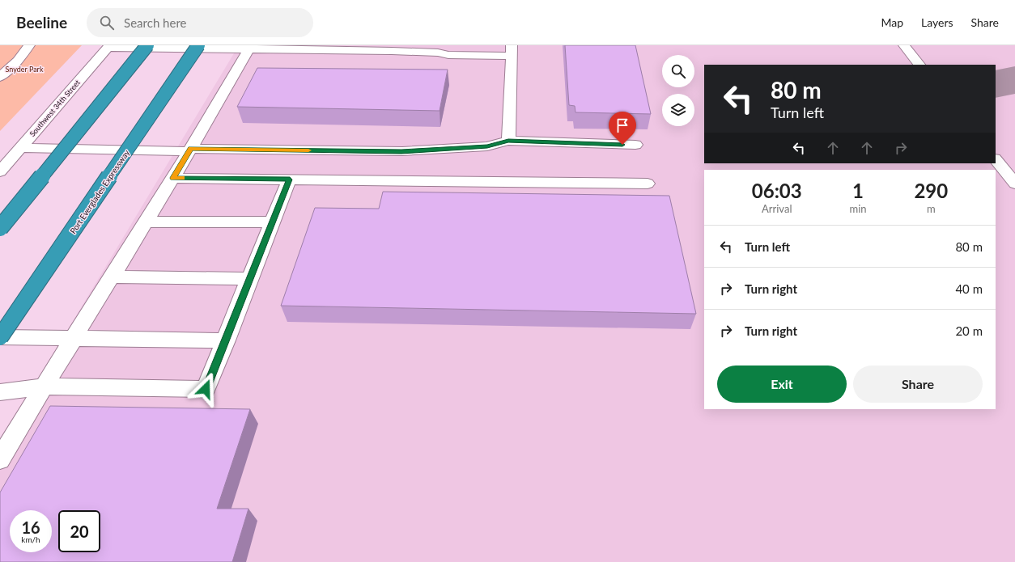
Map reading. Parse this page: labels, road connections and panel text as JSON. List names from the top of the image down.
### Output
{
  "streets": {
    "highway": ["Port Everglades Expressway"],
    "street": ["Southwest 34th Street"]
  },
  "parks": ["Snyder Park"],
  "page": {
    "header": "Beeline",
    "search": "Search here",
    "nav": ["Map", "Layers", "Share"],
    "turn": ["80 m", "Turn left"],
    "eta": [
      "06:03",
      "Arrival",
      "1",
      "min",
      "290",
      "m"
    ],
    "list": [
      {
        "name": "Turn left",
        "value": "80 m"
      },
      {
        "name": "Turn right",
        "value": "40 m"
      },
      {
        "name": "Turn right",
        "value": "20 m"
      }
    ],
    "buttons": ["Exit", "Share"],
    "speed": "16 km/h",
    "limit": "20"
  }
}
